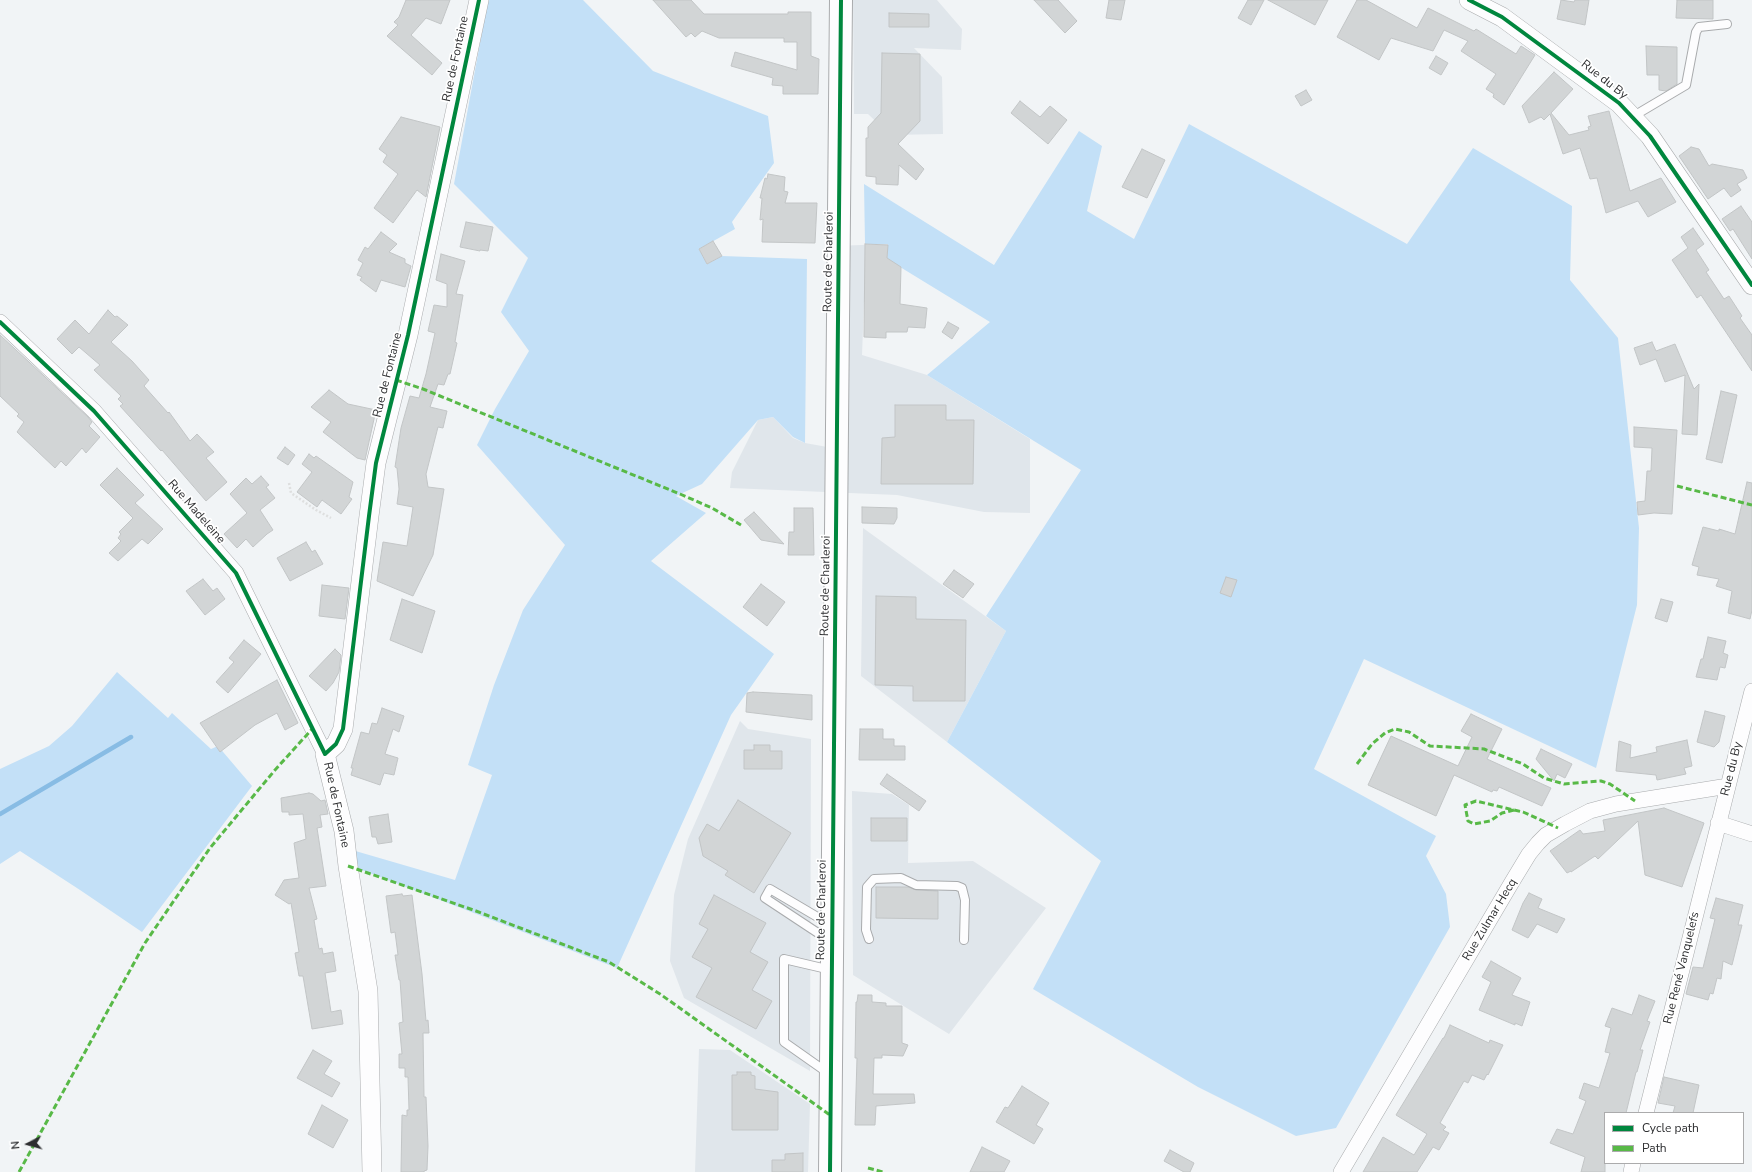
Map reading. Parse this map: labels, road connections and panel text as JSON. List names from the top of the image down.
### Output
{
  "streets": {
    "main road": ["Route de Charleroi"],
    "street": [
      "Rue de Fontaine",
      "Rue du By",
      "Rue Madeleine",
      "Rue Zulmar Hecq",
      "Rue René Vanquelefs"
    ]
  },
  "crossings": [
    ["Rue de Fontaine", "Rue Madeleine"],
    ["Rue du By", "Rue Zulmar Hecq"],
    ["Rue du By", "Rue René Vanquelefs"]
  ],
  "legend": ["Cycle path", "Path"],
  "north": "left"
}
